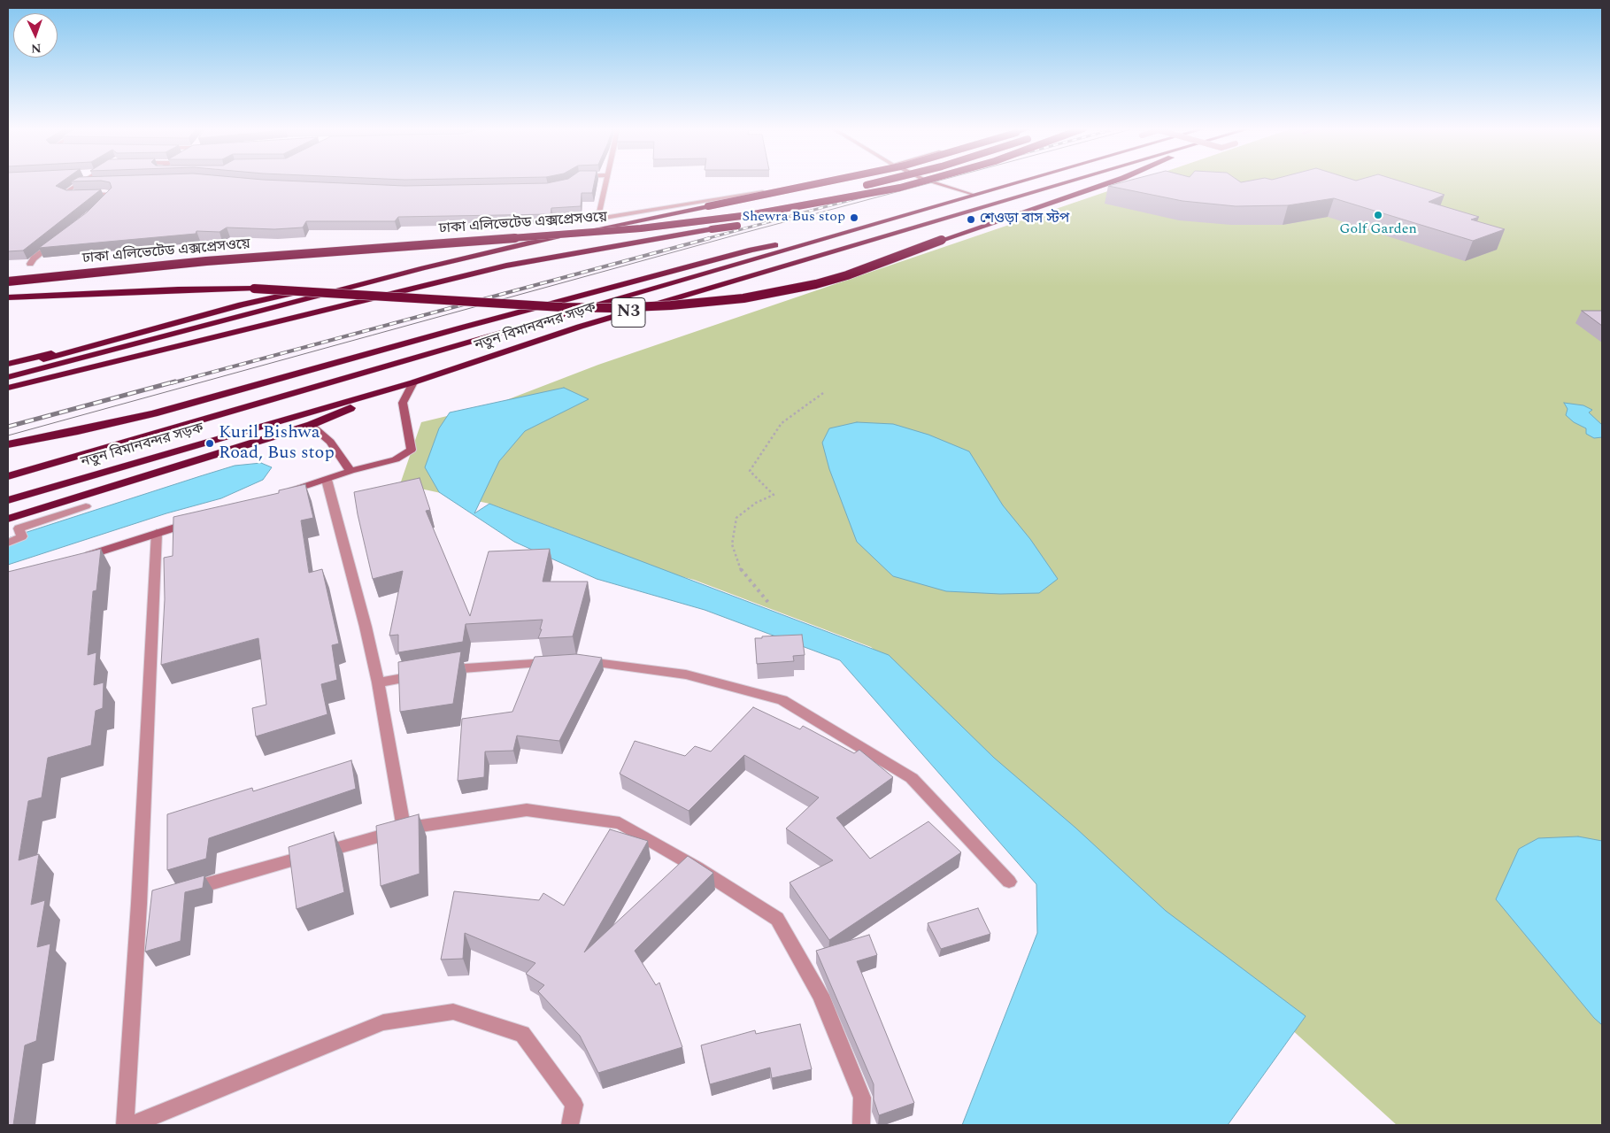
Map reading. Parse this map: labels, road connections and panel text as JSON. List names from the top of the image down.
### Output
{
  "streets": {
    "highway": ["ঢাকা এলিভেটেড এক্সপ্রেসওয়ে", "N3", "নতুন বিমানবন্দর সড়ক"]
  },
  "places": [
    "Golf Garden",
    "Shewra Bus stop",
    "শেওড়া বাস স্টপ",
    "Kuril Bishwa Road, Bus stop"
  ],
  "north": "bottom"
}
